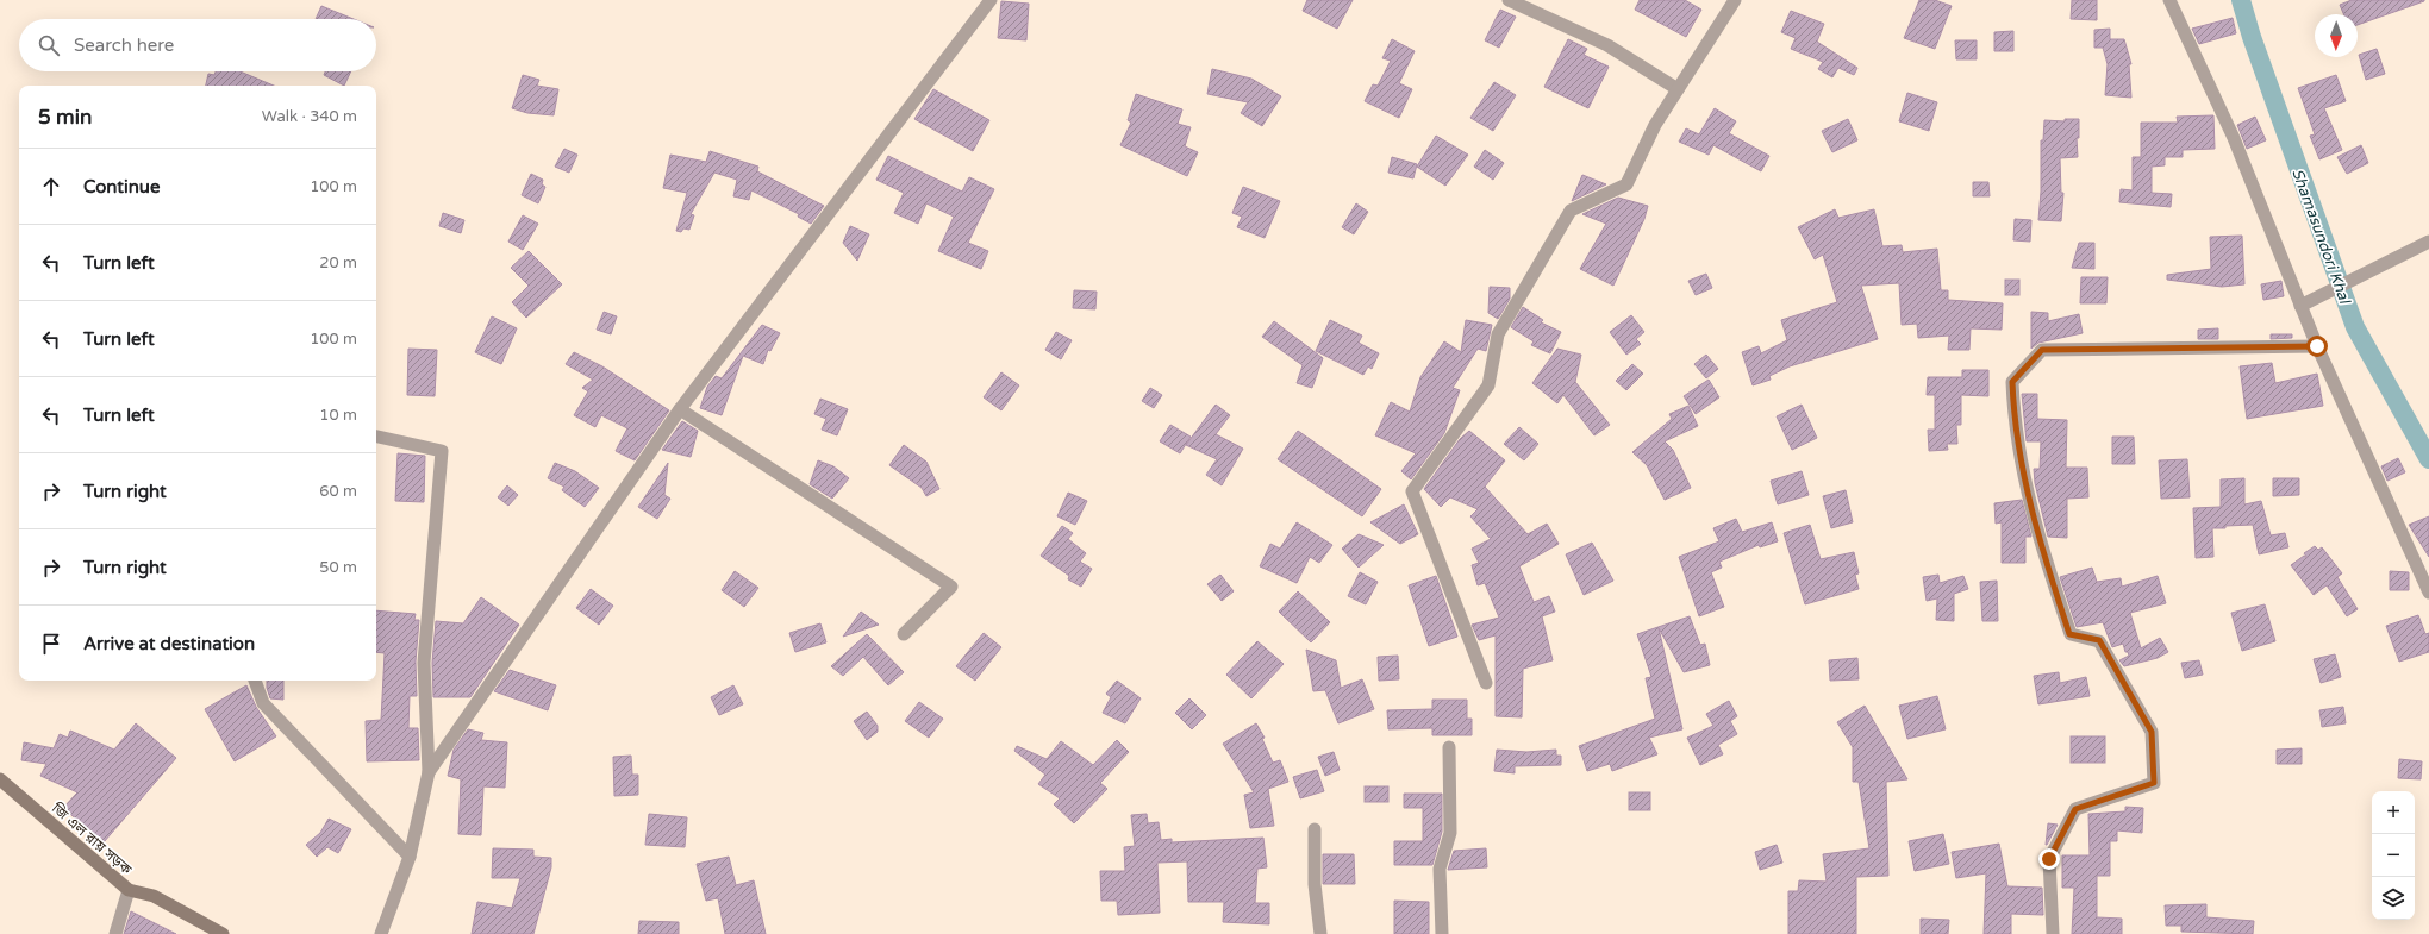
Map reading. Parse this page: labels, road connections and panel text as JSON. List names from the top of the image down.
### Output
{
  "streets": {
    "main road": ["জি এল রায় সড়ক"]
  },
  "water": ["Shamasundori Khal"],
  "north": "bottom",
  "page": {
    "search": "Search here",
    "heading": ["5 min", "Walk · 340 m"],
    "list": [
      ["Continue", "100 m"],
      ["Turn left", "20 m"],
      ["Turn left", "100 m"],
      ["Turn left", "10 m"],
      ["Turn right", "60 m"],
      ["Turn right", "50 m"],
      "Arrive at destination"
    ],
    "map_buttons": ["+", "−"]
  }
}
